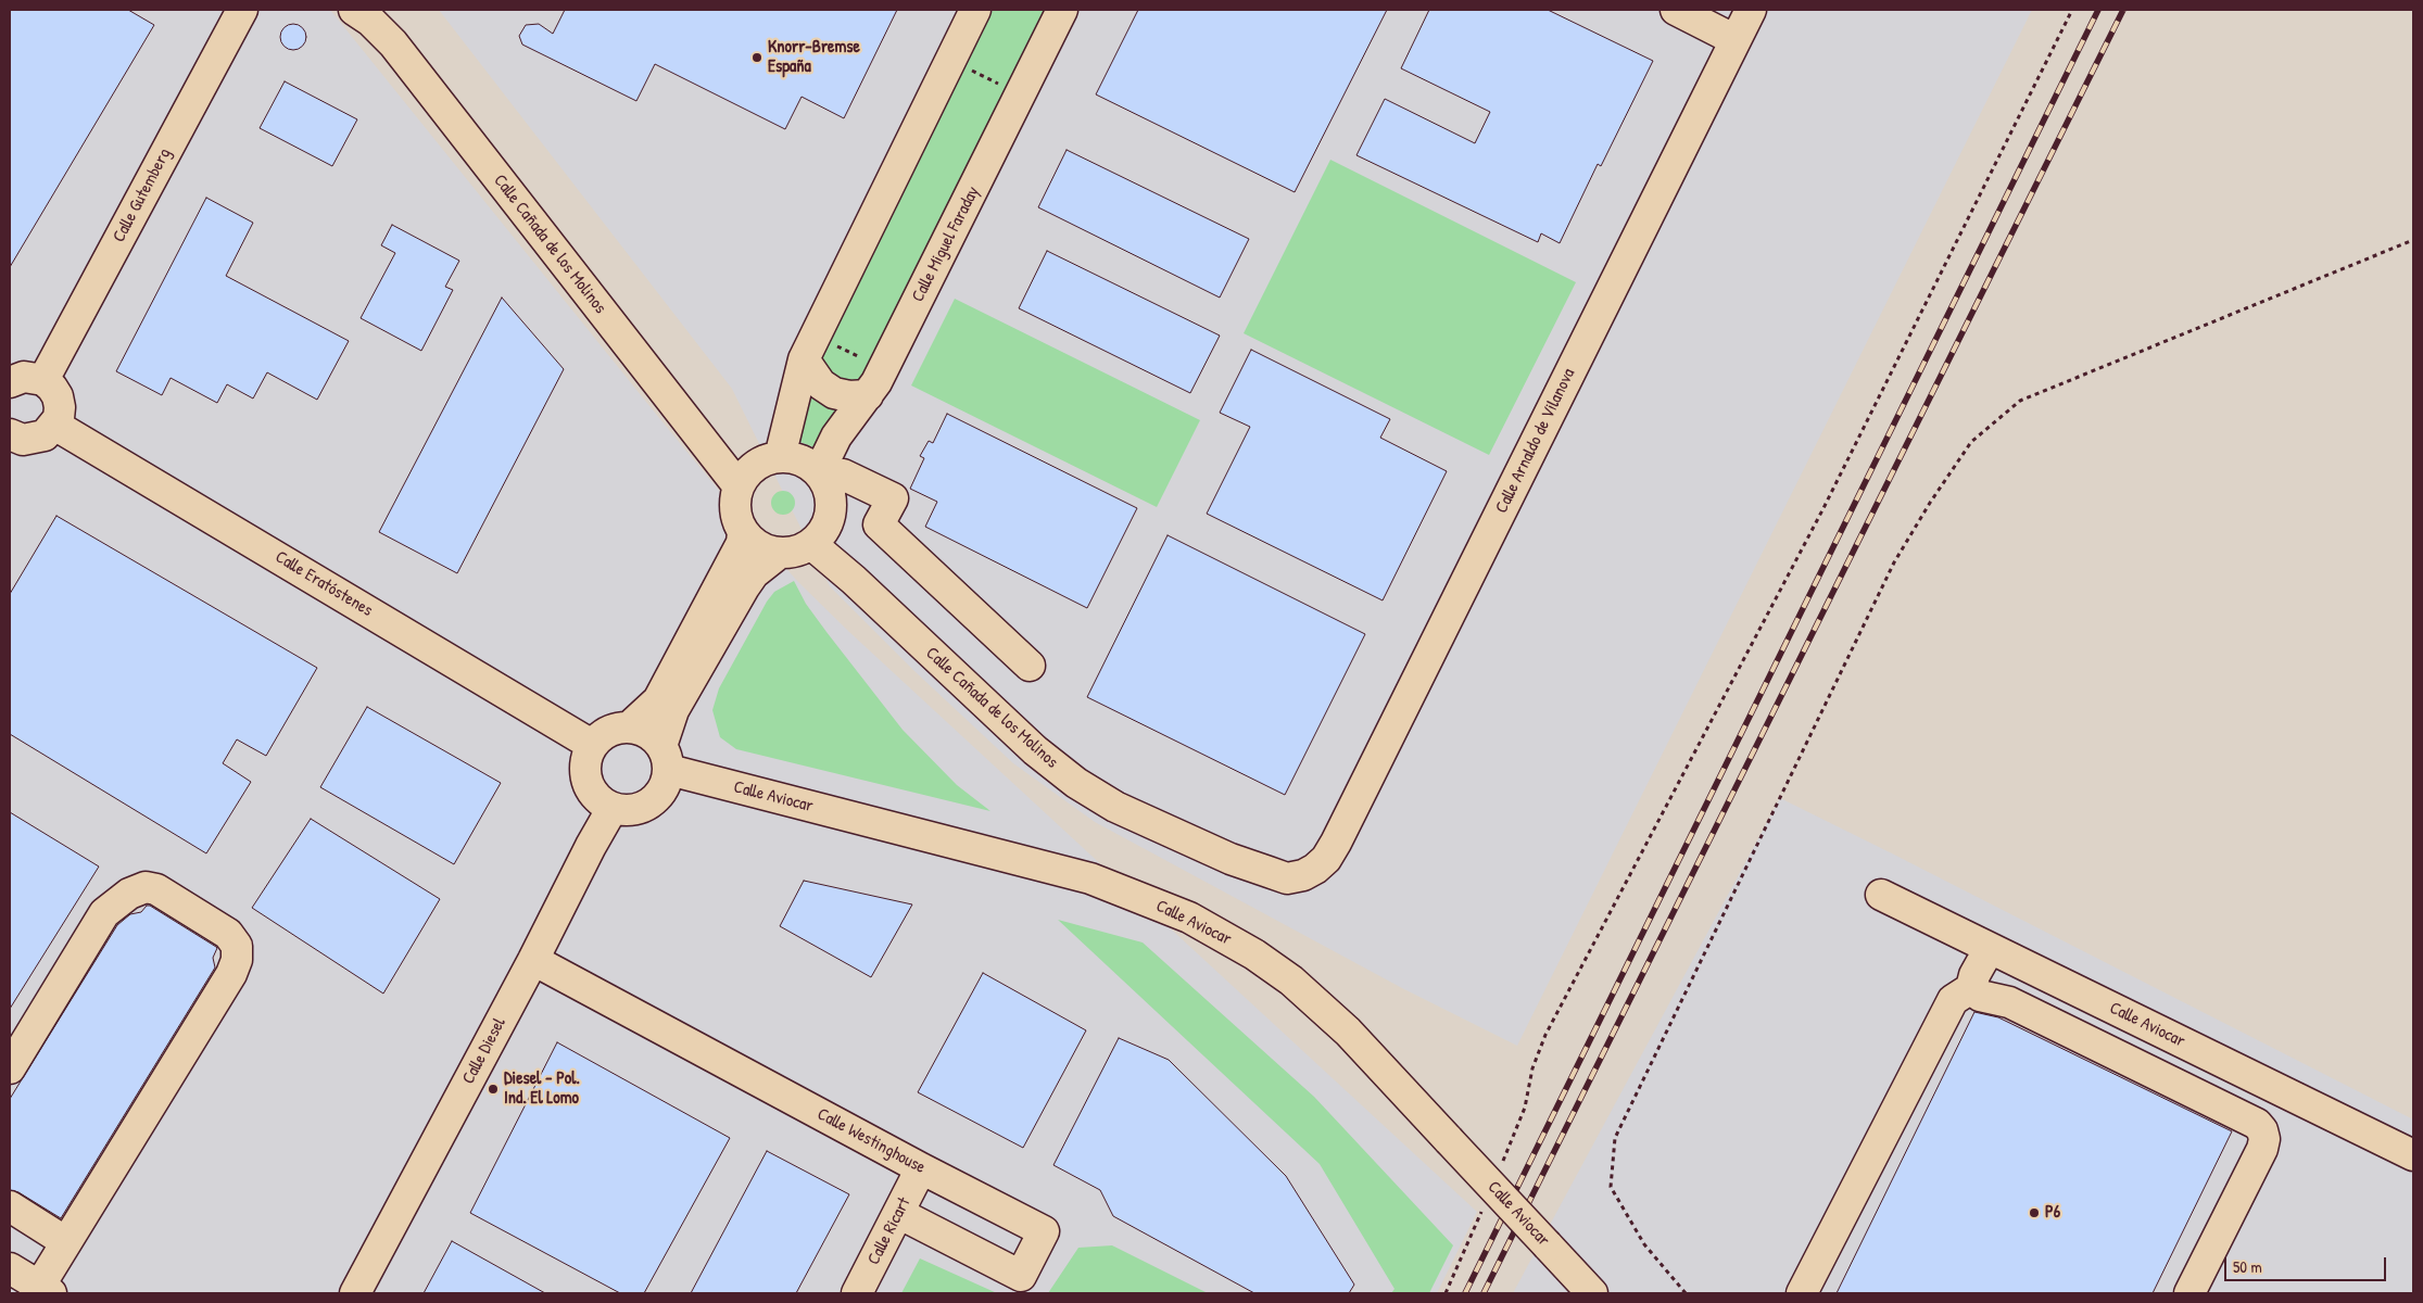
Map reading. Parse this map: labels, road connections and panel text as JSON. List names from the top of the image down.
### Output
{
  "streets": {
    "street": [
      "Calle Gutemberg",
      "Calle Cañada de los Molinos",
      "Calle Miguel Faraday",
      "Calle Arnaldo de Vilanova",
      "Calle Eratóstenes",
      "Calle Aviocar",
      "Calle Diesel",
      "Calle Westinghouse",
      "Calle Ricart"
    ]
  },
  "crossings": [
    ["Calle Cañada de los Molinos", "Calle Miguel Faraday"],
    ["Calle Cañada de los Molinos", "Calle Arnaldo de Vilanova"],
    ["Calle Eratóstenes", "Calle Aviocar"],
    ["Calle Eratóstenes", "Calle Diesel"],
    ["Calle Aviocar", "Calle Diesel"],
    ["Calle Diesel", "Calle Westinghouse"],
    ["Calle Westinghouse", "Calle Ricart"]
  ],
  "places": ["Knorr-Bremse España", "Diesel - Pol. Ind. El Lomo", "P6"],
  "scale_bar": "50 m"
}
